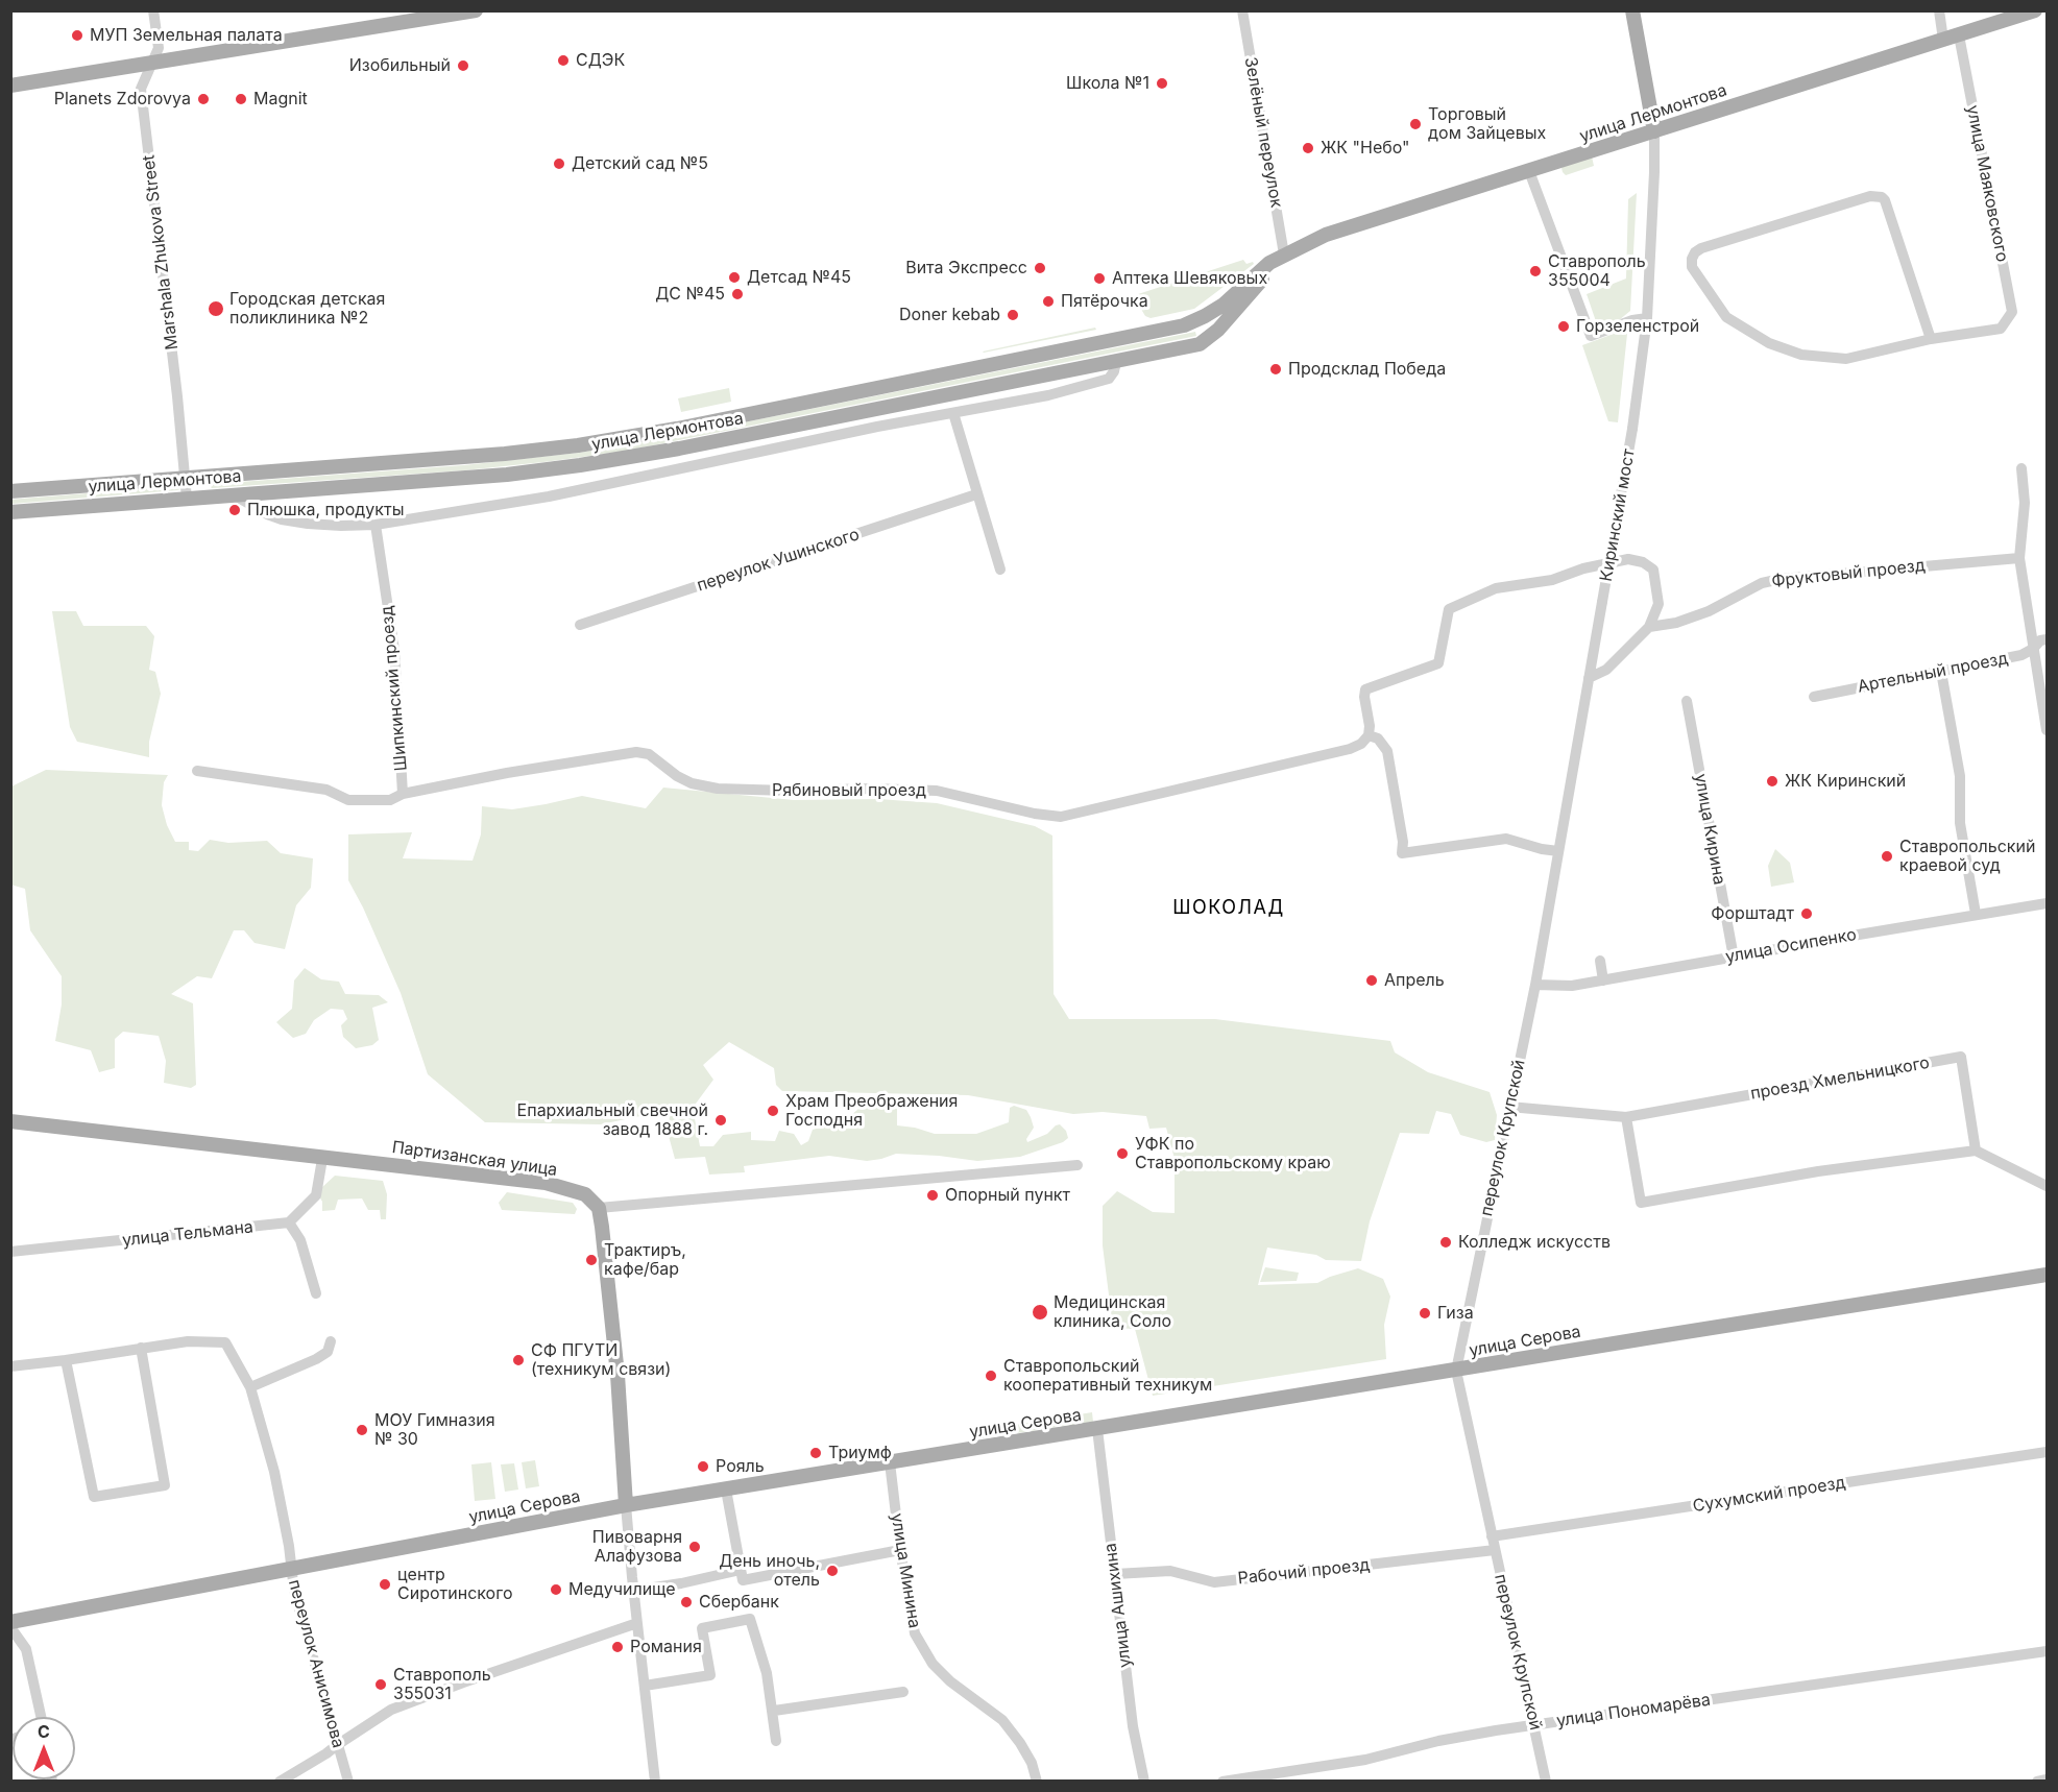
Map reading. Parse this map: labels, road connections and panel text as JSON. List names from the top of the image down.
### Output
{
  "streets": {
    "main road": ["улица Лермонтова", "Партизанская улица", "улица Серова"],
    "street": [
      "Зелёный переулок",
      "улица Маяковского",
      "Marshala Zhukova Street",
      "Киринский мост",
      "переулок Ушинского",
      "Фруктовый проезд",
      "Артельный проезд",
      "Шипкинский проезд",
      "Рябиновый проезд",
      "улица Кирина",
      "улица Осипенко",
      "проезд Хмельницкого",
      "переулок Крупской",
      "улица Тельмана",
      "Сухумский проезд",
      "улица Минина",
      "Рабочий проезд",
      "улица Ашихина",
      "переулок Анисимова",
      "улица Пономарёва"
    ]
  },
  "crossings": [
    ["улица Лермонтова", "Зелёный переулок"],
    ["улица Лермонтова", "улица Маяковского"],
    ["улица Лермонтова", "Marshala Zhukova Street"],
    ["Киринский мост", "переулок Крупской"],
    ["Шипкинский проезд", "Рябиновый проезд"],
    ["улица Кирина", "улица Осипенко"],
    ["улица Осипенко", "переулок Крупской"],
    ["проезд Хмельницкого", "переулок Крупской"],
    ["переулок Крупской", "улица Серова"],
    ["переулок Крупской", "Сухумский проезд"],
    ["переулок Крупской", "Рабочий проезд"],
    ["переулок Крупской", "улица Пономарёва"],
    ["улица Серова", "улица Минина"],
    ["улица Серова", "улица Ашихина"],
    ["улица Серова", "переулок Анисимова"],
    ["Рабочий проезд", "улица Ашихина"]
  ],
  "districts": ["ШОКОЛАД"],
  "places": [
    "МУП Земельная палата",
    "СДЭК",
    "Изобильный",
    "Школа №1",
    "Planets Zdorovya",
    "Magnit",
    "Торговый дом Зайцевых",
    "ЖК \"Небо\"",
    "Детский сад №5",
    "Вита Экспресс",
    "Ставрополь 355004",
    "Детсад №45",
    "Аптека Шевяковых",
    "ДС №45",
    "Пятёрочка",
    "Городская детская поликлиника №2",
    "Doner kebab",
    "Горзеленстрой",
    "Продсклад Победа",
    "Плюшка, продукты",
    "ЖК Киринский",
    "Ставропольский краевой суд",
    "Форштадт",
    "Апрель",
    "Храм Преображения Господня",
    "Епархиальный свечной завод 1888 г.",
    "УФК по Ставропольскому краю",
    "Опорный пункт",
    "Колледж искусств",
    "Трактиръ, кафе/бар",
    "Медицинская клиника, Соло",
    "Гиза",
    "СФ ПГУТИ (техникум связи)",
    "Ставропольский кооперативный техникум",
    "МОУ Гимназия № 30",
    "Триумф",
    "Рояль",
    "Пивоварня Алафузова",
    "День иночь, отель",
    "центр Сиротинского",
    "Медучилище",
    "Сбербанк",
    "Романия",
    "Ставрополь 355031"
  ],
  "north": "top"
}
